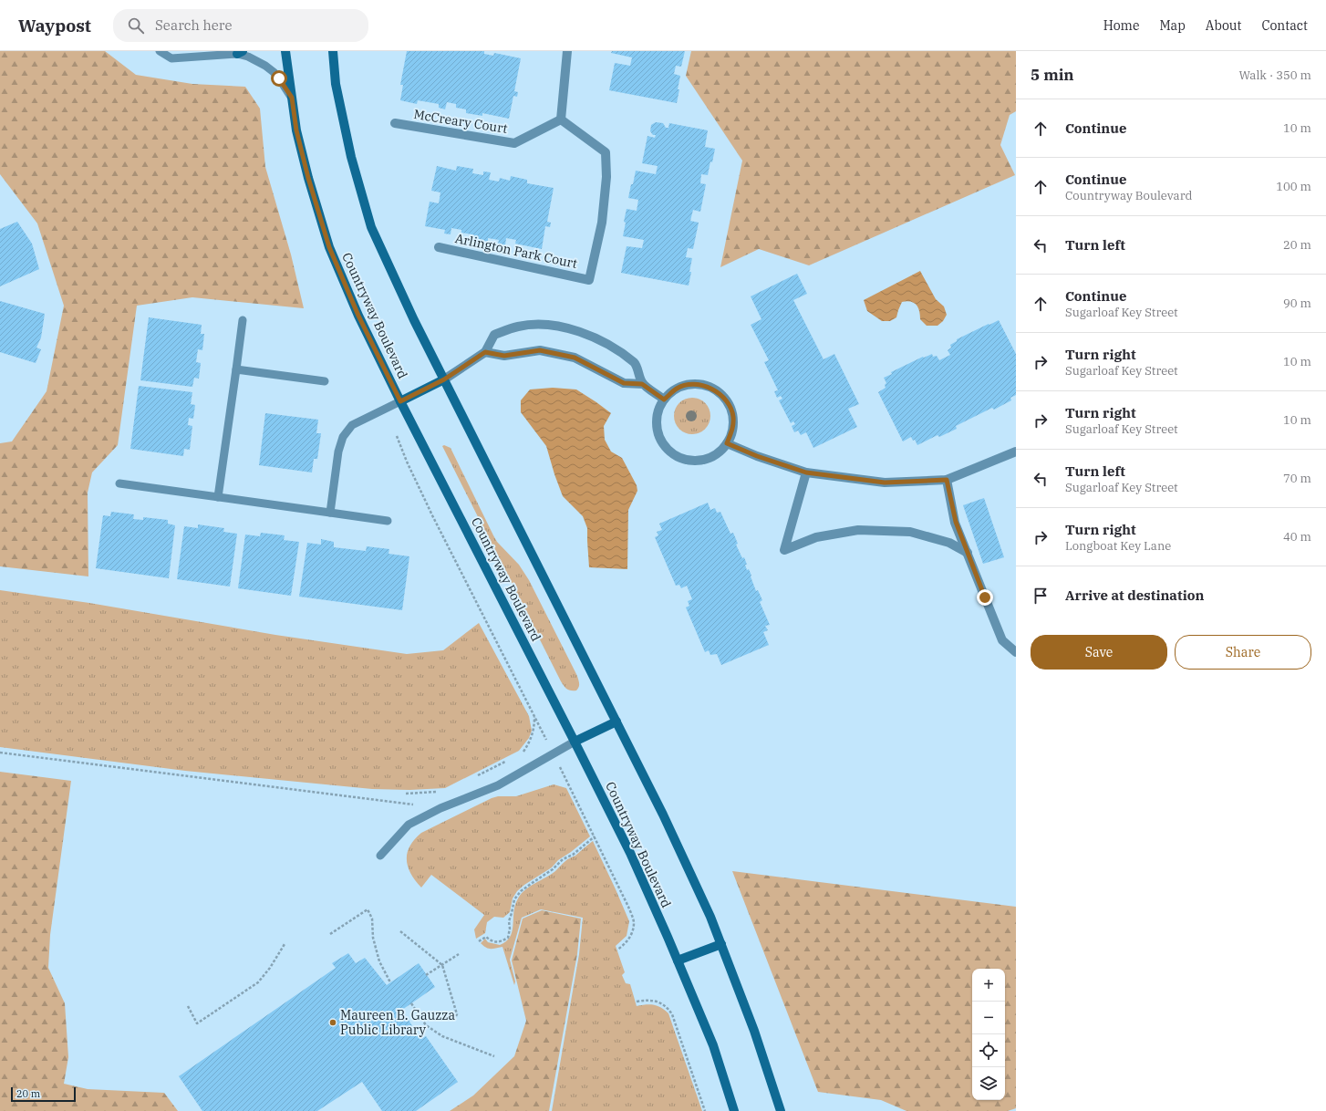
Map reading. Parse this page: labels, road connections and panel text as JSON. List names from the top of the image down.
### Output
{
  "streets": {
    "street": ["McCreary Court", "Arlington Park Court", "Countryway Boulevard"]
  },
  "crossings": [
    ["McCreary Court", "Arlington Park Court"]
  ],
  "places": ["Maureen B. Gauzza Public Library"],
  "scale_bar": "20 m",
  "page": {
    "header": "Waypost",
    "search": "Search here",
    "nav": [
      "Home",
      "Map",
      "About",
      "Contact"
    ],
    "heading": ["5 min", "Walk · 350 m"],
    "list": [
      ["Continue", "10 m"],
      ["Continue", "Countryway Boulevard", "100 m"],
      ["Turn left", "20 m"],
      ["Continue", "Sugarloaf Key Street", "90 m"],
      ["Turn right", "Sugarloaf Key Street", "10 m"],
      ["Turn right", "Sugarloaf Key Street", "10 m"],
      ["Turn left", "Sugarloaf Key Street", "70 m"],
      ["Turn right", "Longboat Key Lane", "40 m"],
      "Arrive at destination"
    ],
    "buttons": ["Save", "Share"],
    "map_buttons": ["+", "−"],
    "scale": "20 m"
  }
}
